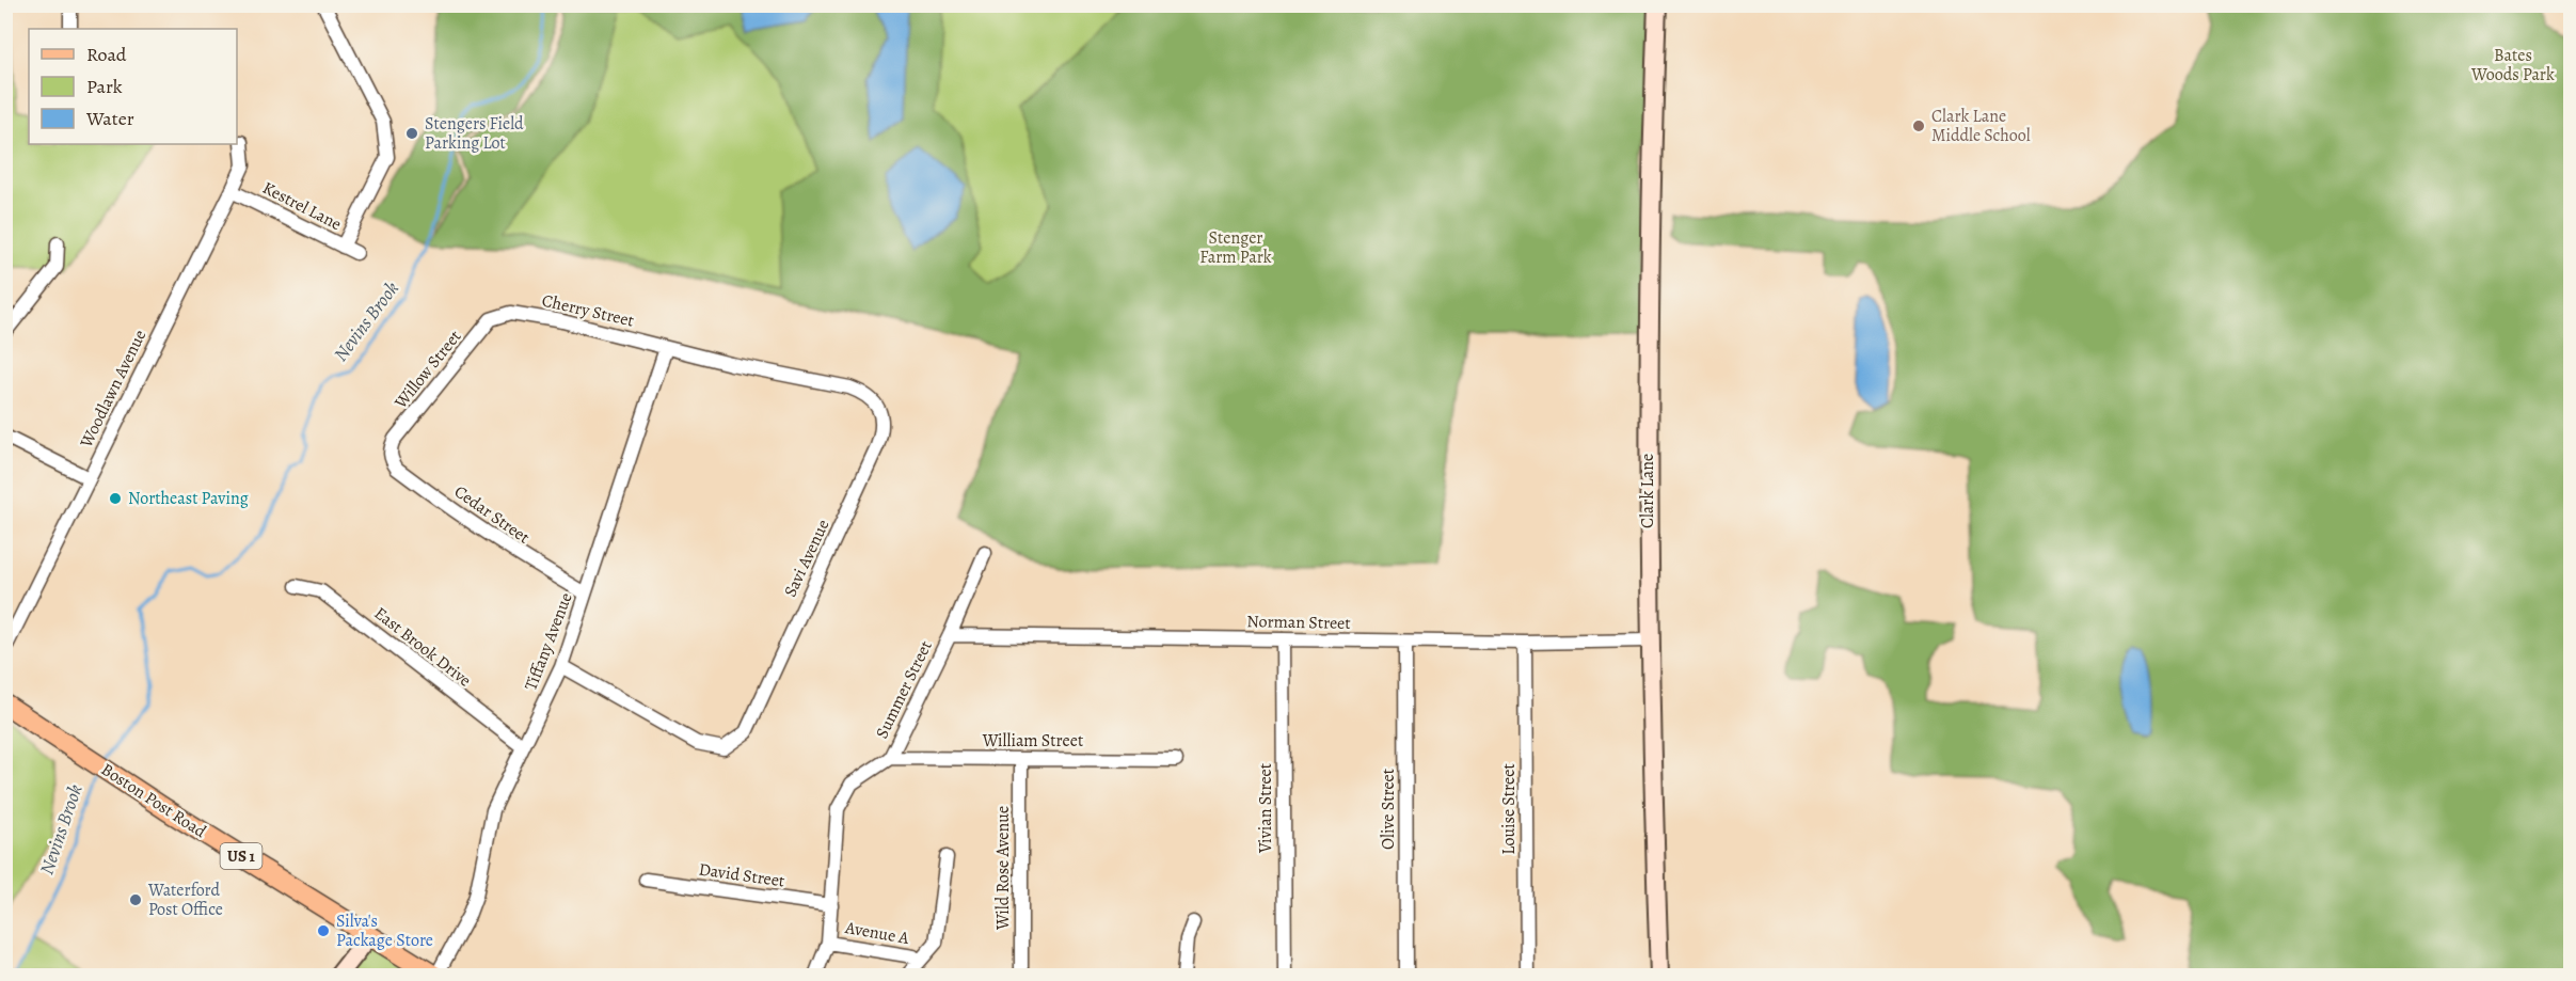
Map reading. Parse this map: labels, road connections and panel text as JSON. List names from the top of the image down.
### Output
{
  "streets": {
    "main road": ["Clark Lane", "Boston Post Road", "US 1"],
    "street": [
      "Kestrel Lane",
      "Cherry Street",
      "Willow Street",
      "Woodlawn Avenue",
      "Cedar Street",
      "Savi Avenue",
      "Norman Street",
      "Tiffany Avenue",
      "East Brook Drive",
      "Summer Street",
      "William Street",
      "Vivian Street",
      "Olive Street",
      "Louise Street",
      "Wild Rose Avenue",
      "David Street",
      "Avenue A"
    ]
  },
  "crossings": [
    ["Kestrel Lane", "Woodlawn Avenue"],
    ["Cherry Street", "Willow Street"],
    ["Cherry Street", "Savi Avenue"],
    ["Cherry Street", "Tiffany Avenue"],
    ["Willow Street", "Cedar Street"],
    ["Clark Lane", "Norman Street"],
    ["Cedar Street", "Tiffany Avenue"],
    ["Savi Avenue", "Tiffany Avenue"],
    ["Norman Street", "Summer Street"],
    ["Norman Street", "Vivian Street"],
    ["Norman Street", "Olive Street"],
    ["Norman Street", "Louise Street"],
    ["Tiffany Avenue", "East Brook Drive"],
    ["Tiffany Avenue", "Boston Post Road"],
    ["Summer Street", "William Street"],
    ["Summer Street", "David Street"],
    ["Summer Street", "Avenue A"],
    ["William Street", "Wild Rose Avenue"]
  ],
  "water": ["Nevins Brook"],
  "parks": ["Bates Woods Park", "Stenger Farm Park"],
  "places": [
    "Clark Lane Middle School",
    "Stengers Field Parking Lot",
    "Northeast Paving",
    "Waterford Post Office",
    "Silva's Package Store"
  ],
  "legend": ["Road", "Park", "Water"]
}
